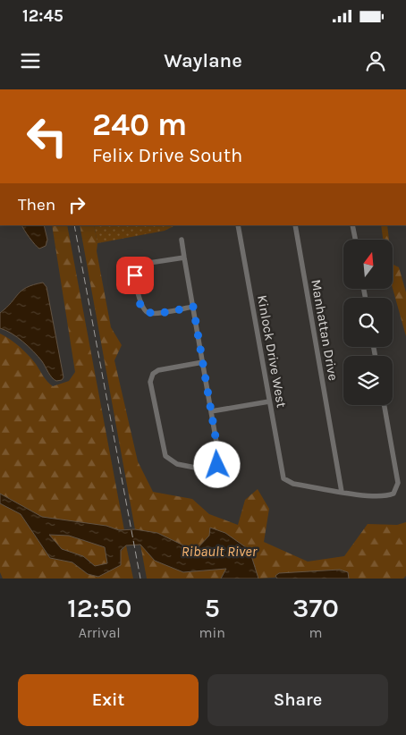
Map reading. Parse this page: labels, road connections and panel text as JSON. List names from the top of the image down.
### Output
{
  "streets": {
    "street": ["Manhattan Drive", "Kinlock Drive West"]
  },
  "crossings": [
    ["Manhattan Drive", "Kinlock Drive West"]
  ],
  "water": ["Ribault River"],
  "north": "top",
  "page": {
    "status": "12:45",
    "header": "Waylane",
    "turn": ["240 m", "Felix Drive South"],
    "then": "Then",
    "eta": [
      "12:50",
      "Arrival",
      "5",
      "min",
      "370",
      "m"
    ],
    "buttons": ["Exit", "Share"]
  }
}
